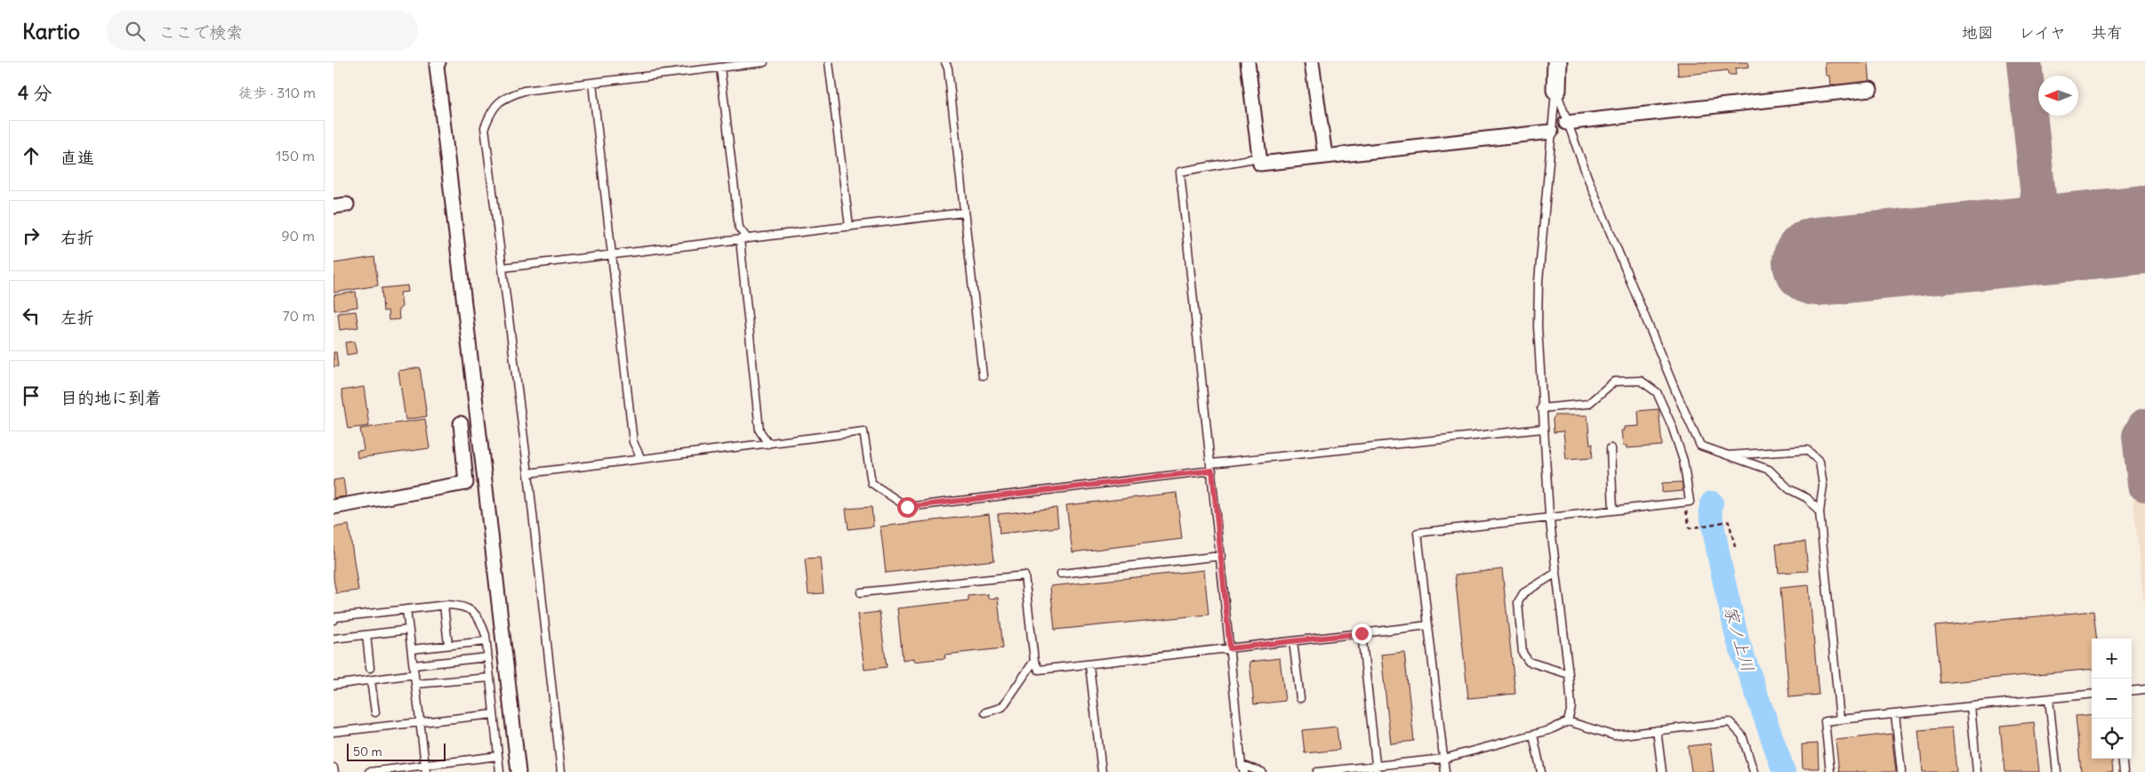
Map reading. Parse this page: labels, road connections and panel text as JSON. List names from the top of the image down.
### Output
{
  "water": ["家ノ上川"],
  "scale_bar": "50 m",
  "north": "left",
  "page": {
    "header": "Kartio",
    "search": "ここで検索",
    "nav": ["地図", "レイヤ", "共有"],
    "heading": ["4 分", "徒歩 · 310 m"],
    "list": [
      ["直進", "150 m"],
      ["右折", "90 m"],
      ["左折", "70 m"],
      "目的地に到着"
    ],
    "map_buttons": ["+", "−"],
    "scale": "50 m"
  }
}
